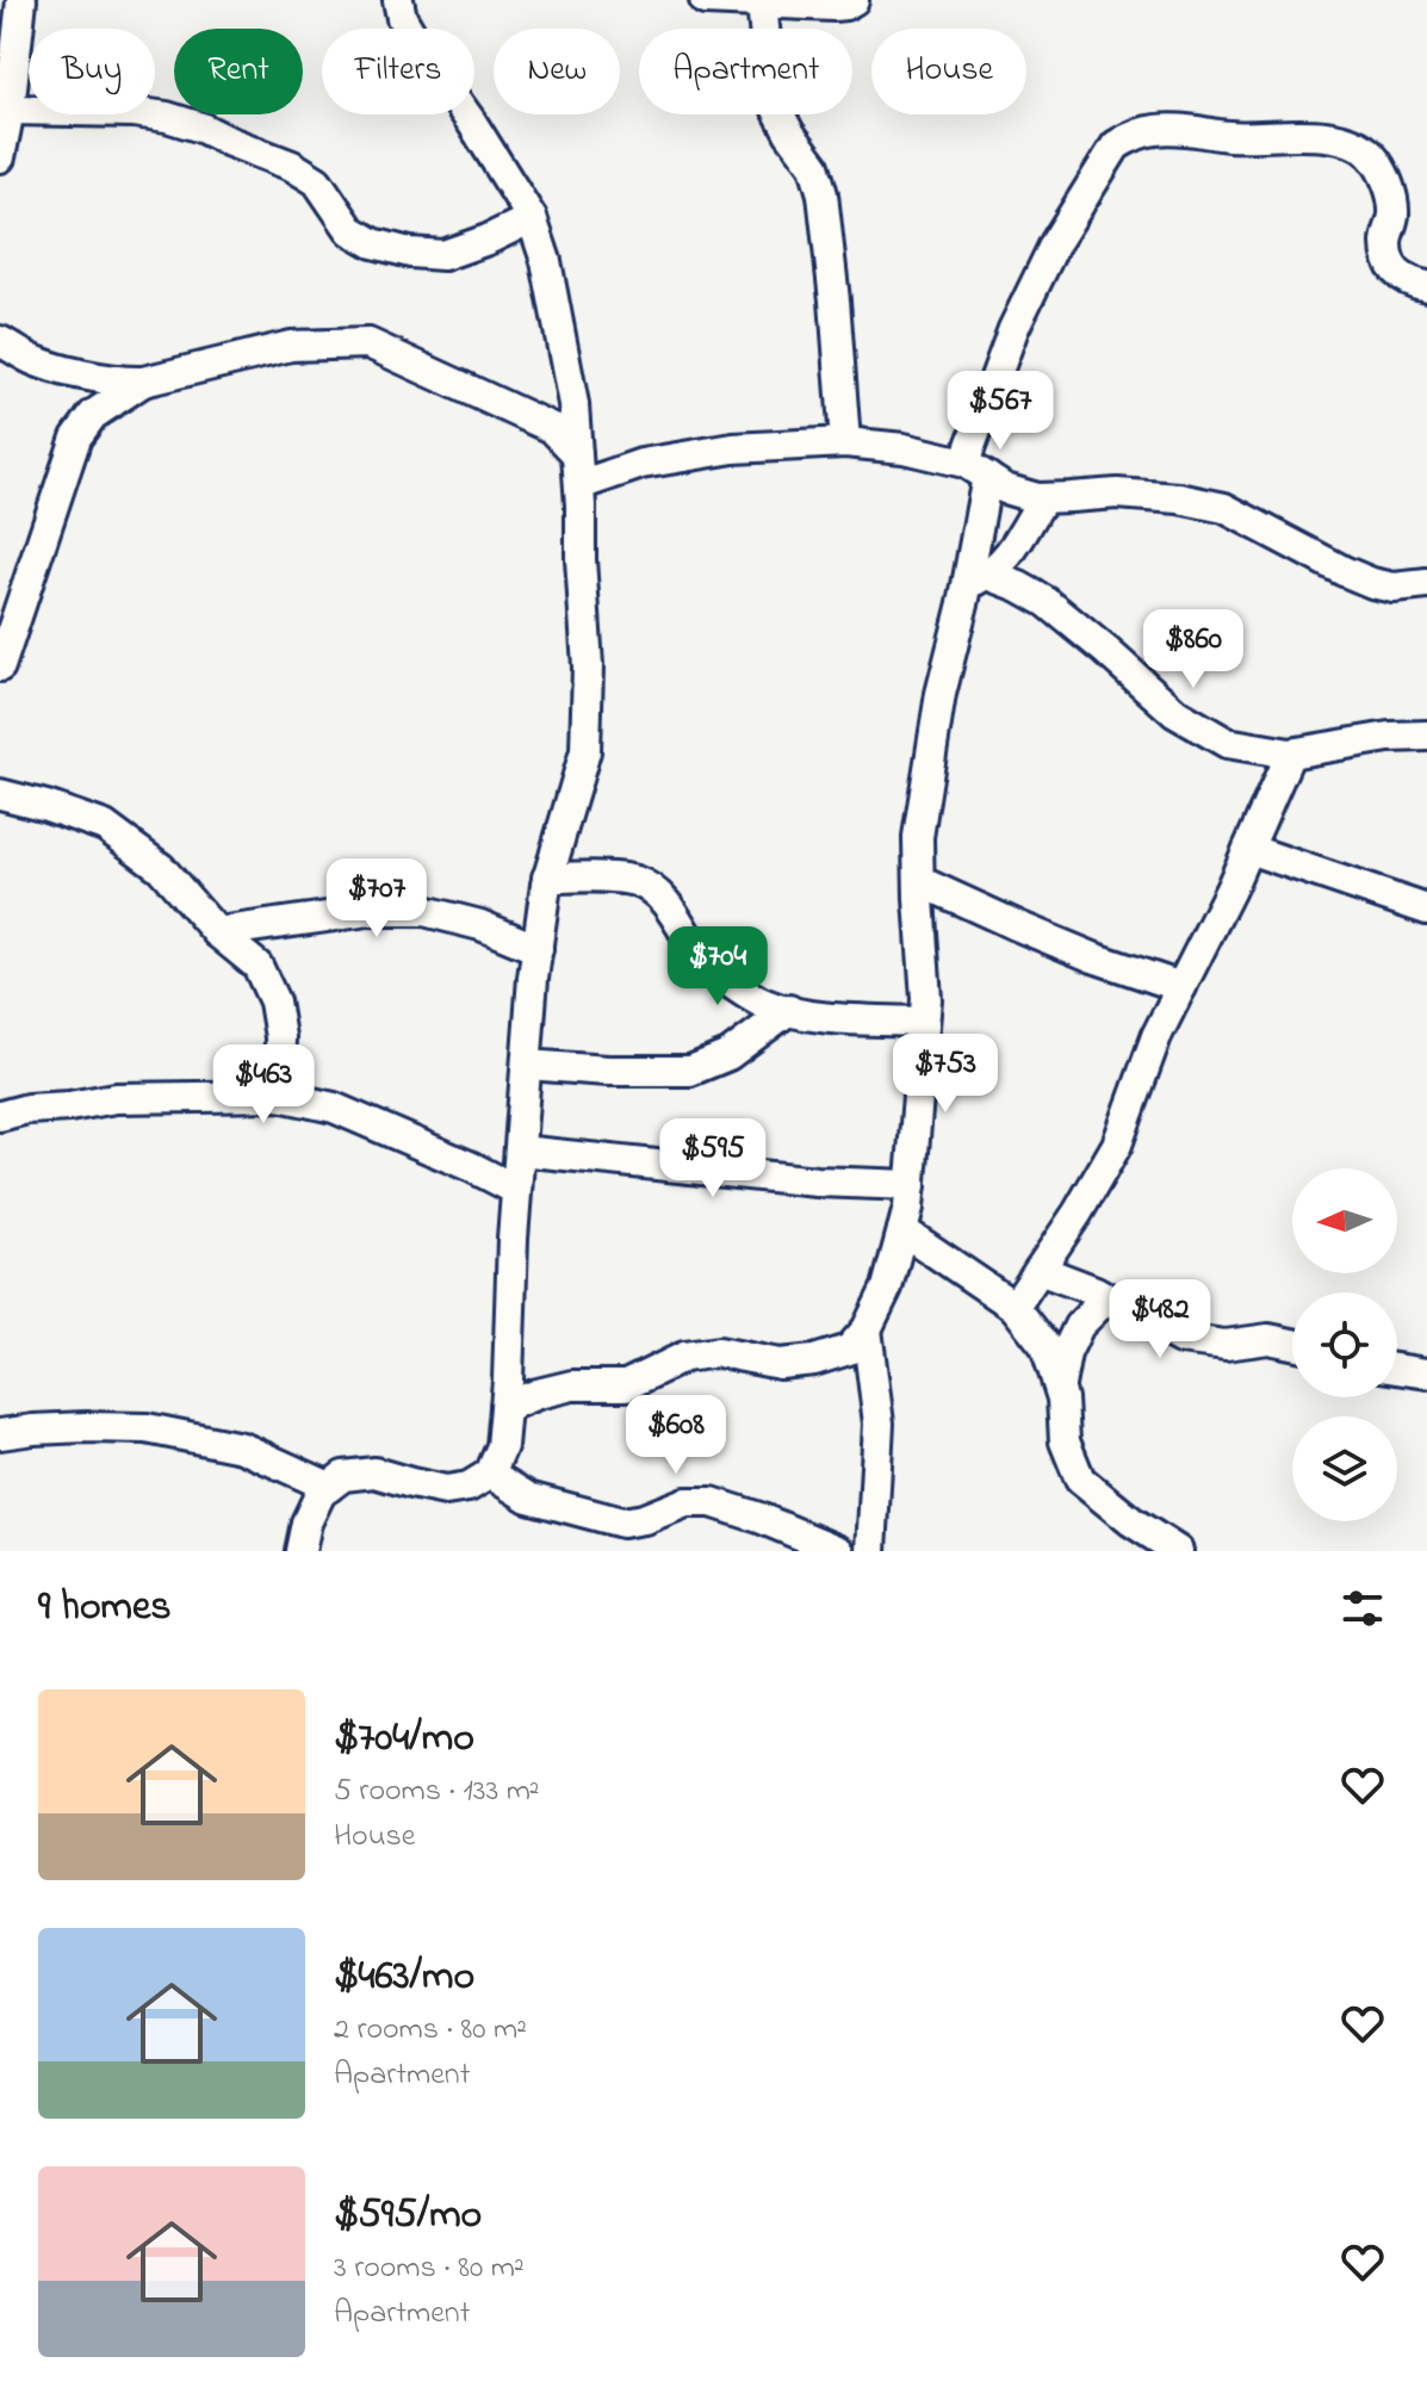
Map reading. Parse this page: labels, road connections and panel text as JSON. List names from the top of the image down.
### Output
{
  "north": "left",
  "page": {
    "chip": [
      "Buy",
      "Rent",
      "Filters",
      "New",
      "Apartment",
      "House"
    ],
    "price": [
      "$567",
      "$860",
      "$707",
      "$704",
      "$753",
      "$463",
      "$595",
      "$482",
      "$608"
    ],
    "heading": "9 homes",
    "list": [
      {
        "name": "$704/mo",
        "note": "5 rooms · 133 m² · House"
      },
      {
        "name": "$463/mo",
        "note": "2 rooms · 80 m² · Apartment"
      },
      {
        "name": "$595/mo",
        "note": "3 rooms · 80 m² · Apartment"
      }
    ]
  }
}
